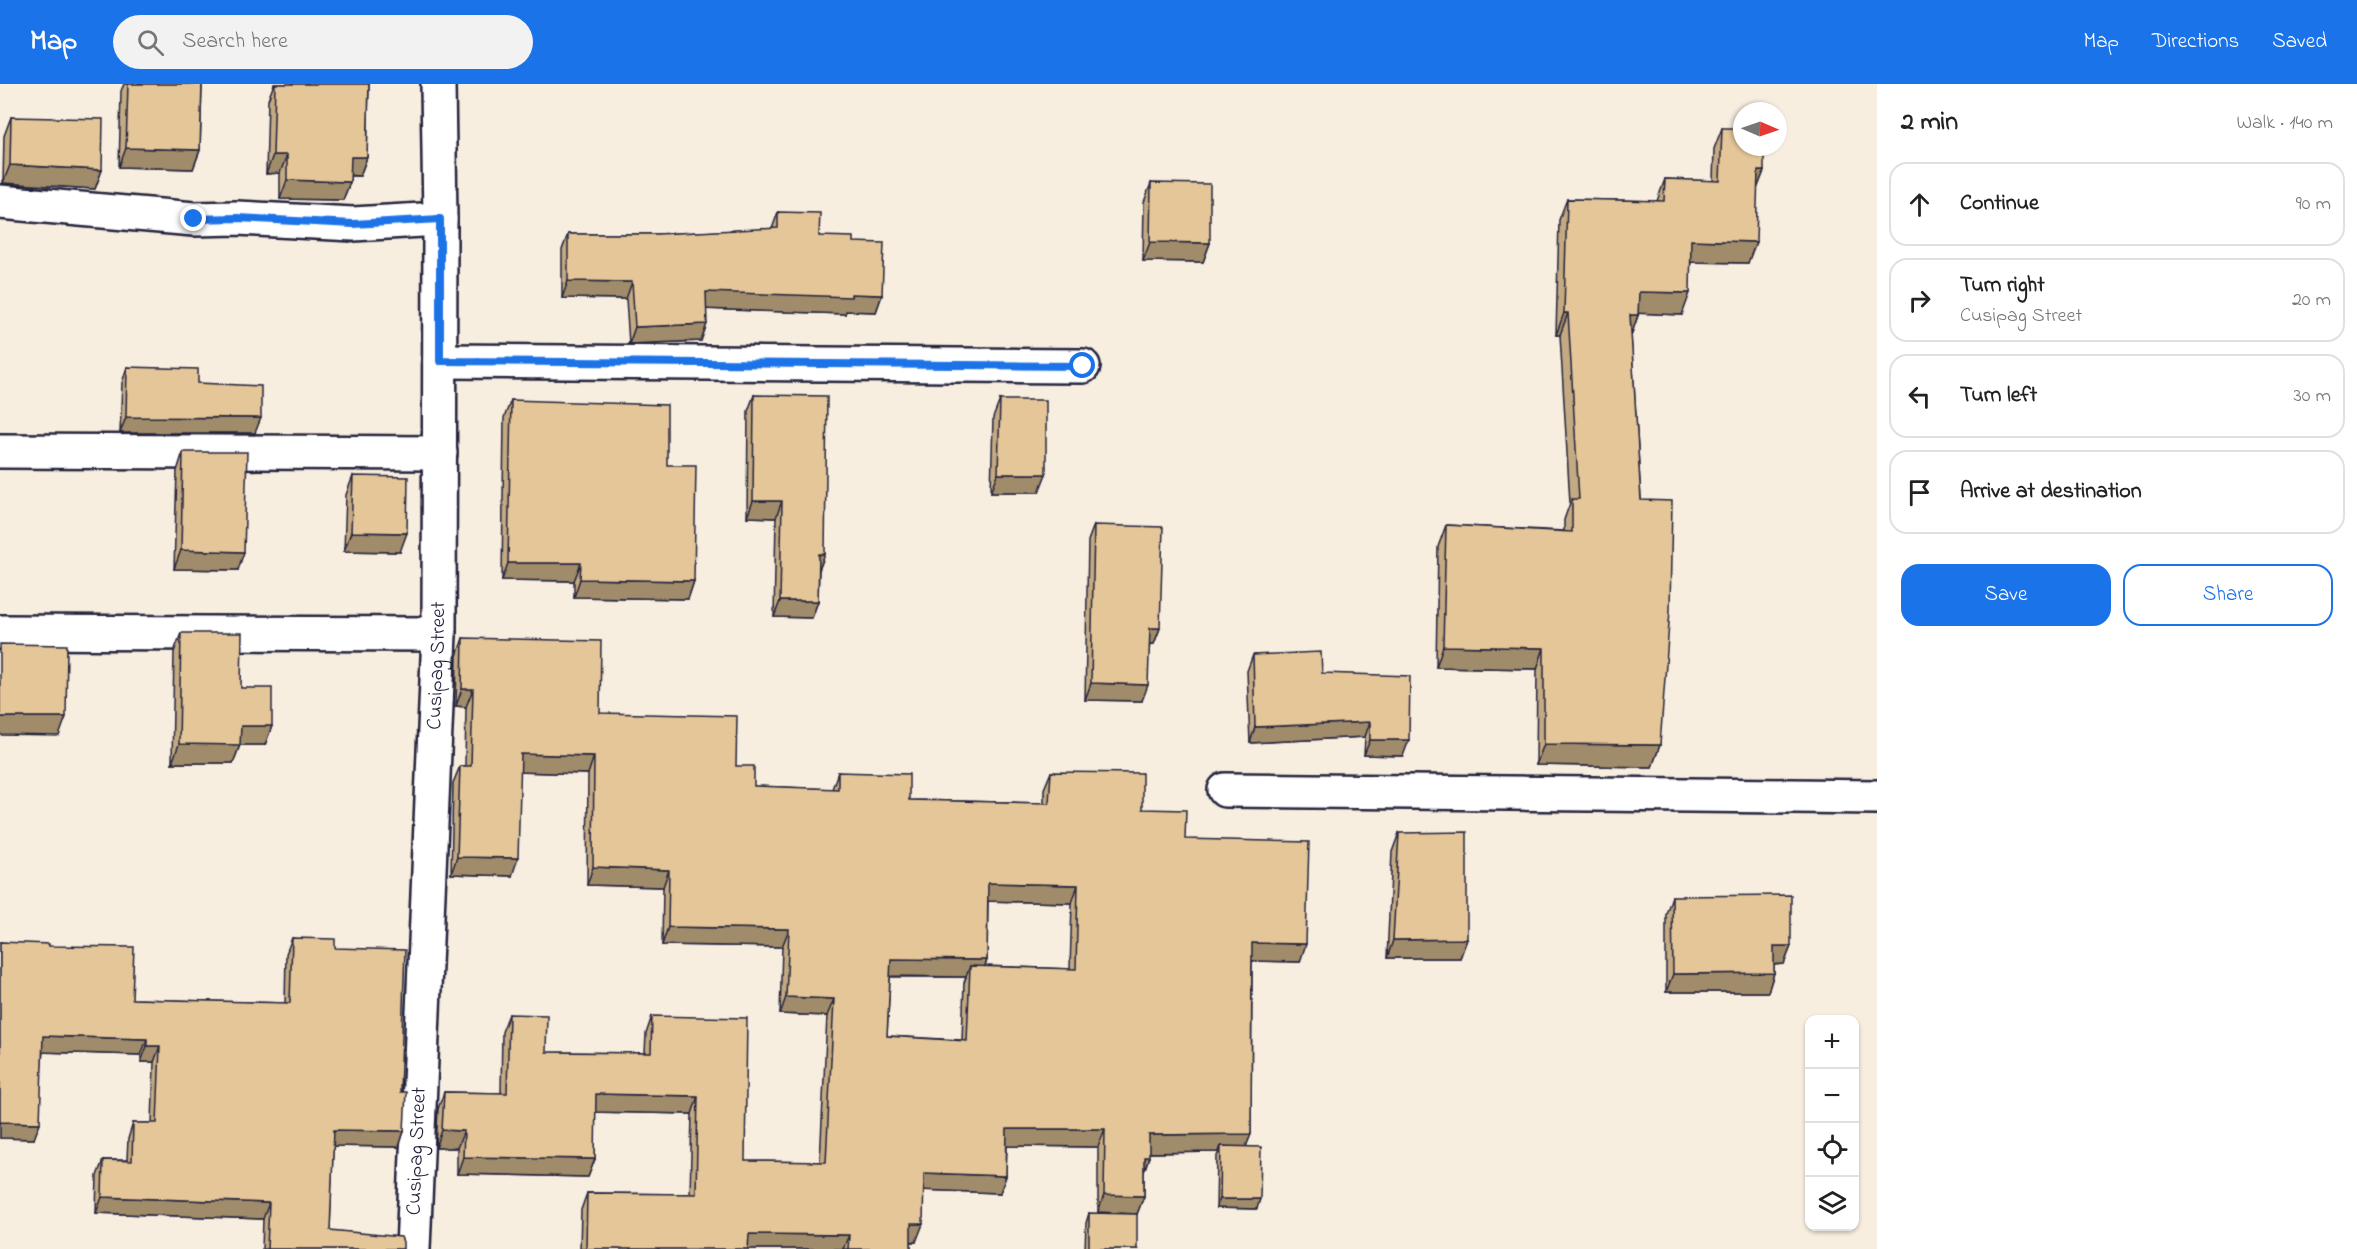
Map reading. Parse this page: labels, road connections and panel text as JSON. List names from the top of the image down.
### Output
{
  "streets": {
    "street": ["Cusipag Street"]
  },
  "north": "right",
  "page": {
    "header": "Map",
    "search": "Search here",
    "nav": ["Map", "Directions", "Saved"],
    "heading": ["2 min", "Walk · 140 m"],
    "list": [
      ["Continue", "90 m"],
      ["Turn right", "Cusipag Street", "20 m"],
      ["Turn left", "30 m"],
      "Arrive at destination"
    ],
    "buttons": ["Save", "Share"],
    "map_buttons": ["+", "−"]
  }
}
